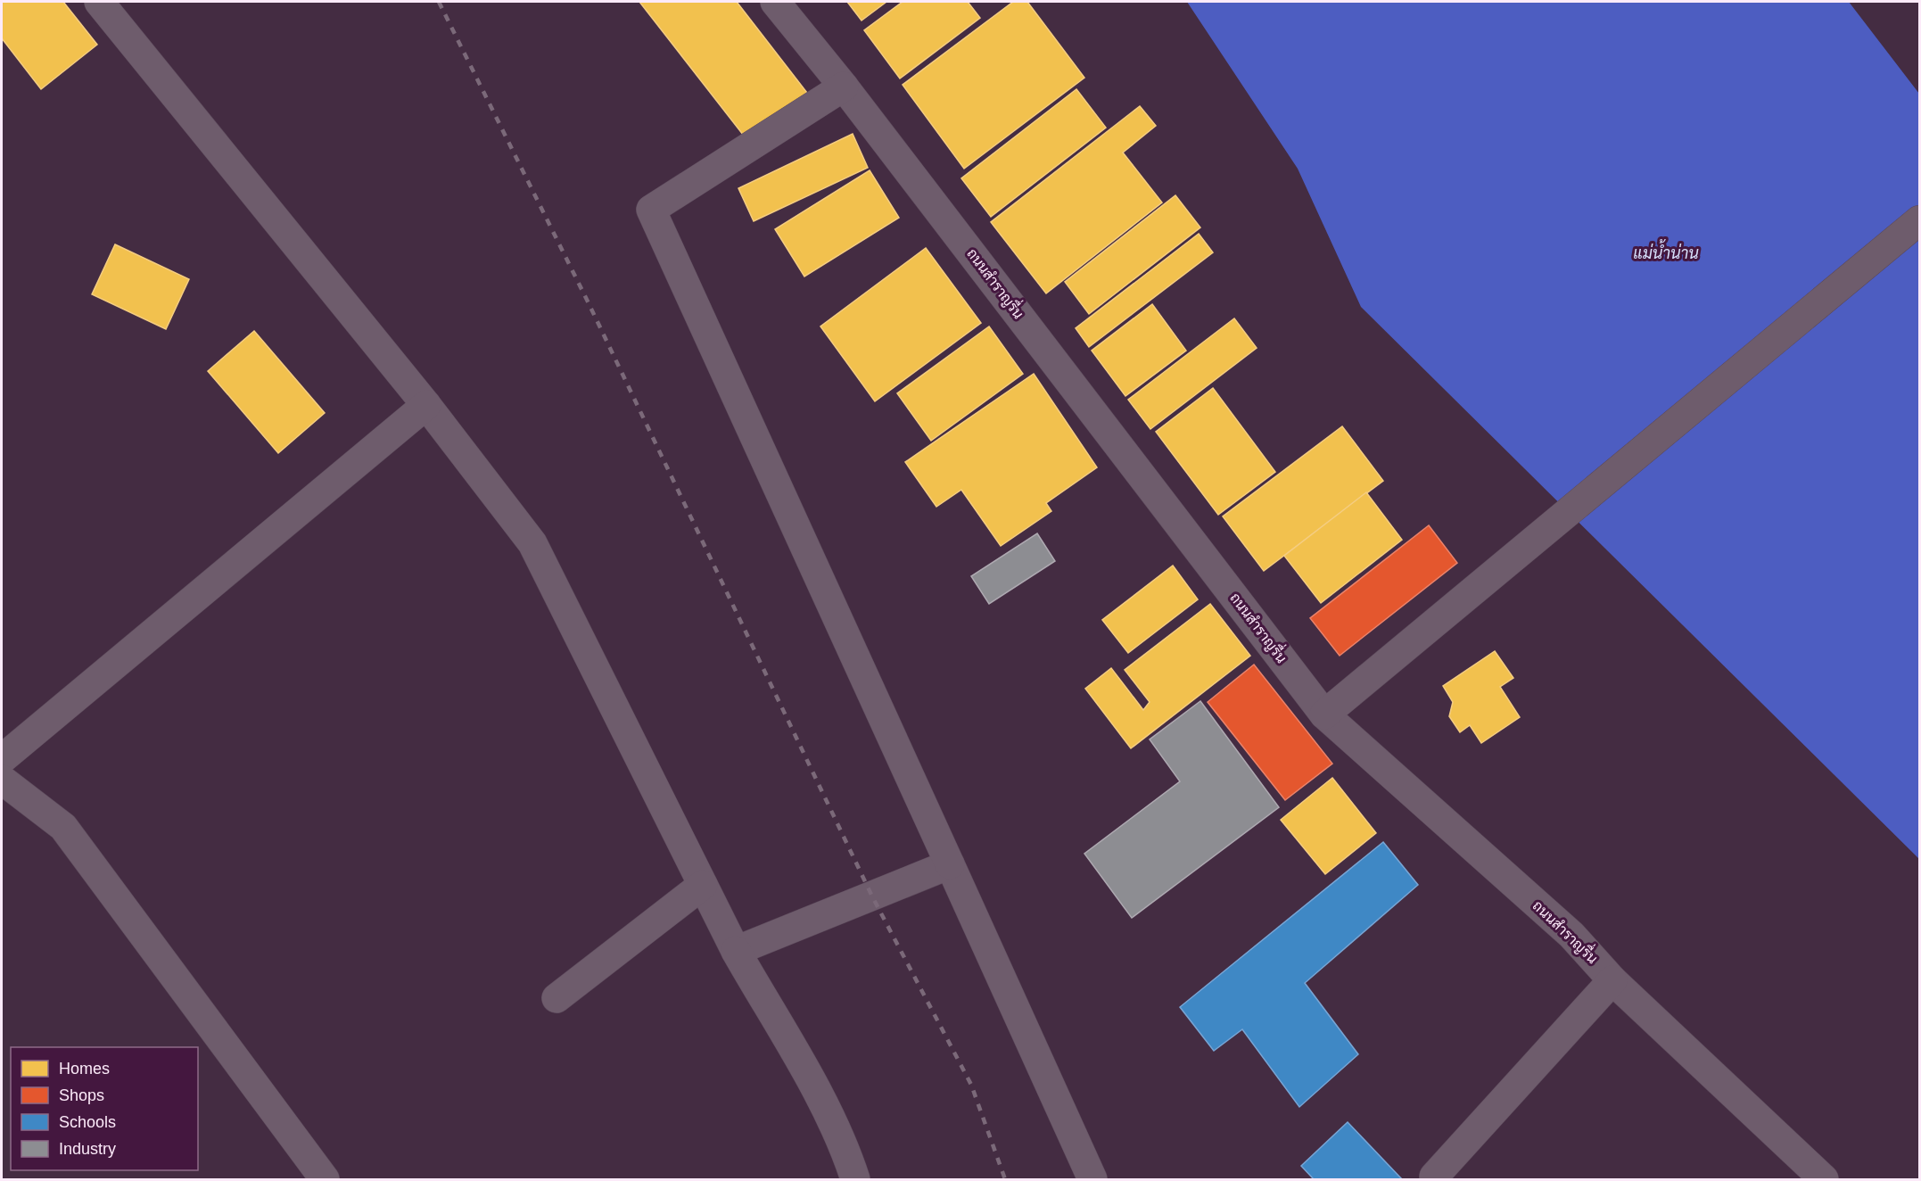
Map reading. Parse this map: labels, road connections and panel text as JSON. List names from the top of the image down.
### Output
{
  "streets": {
    "street": ["ถนนสำราญรื่น"]
  },
  "water": ["แม่น้ำน่าน"],
  "legend": [
    "Homes",
    "Shops",
    "Schools",
    "Industry"
  ]
}
